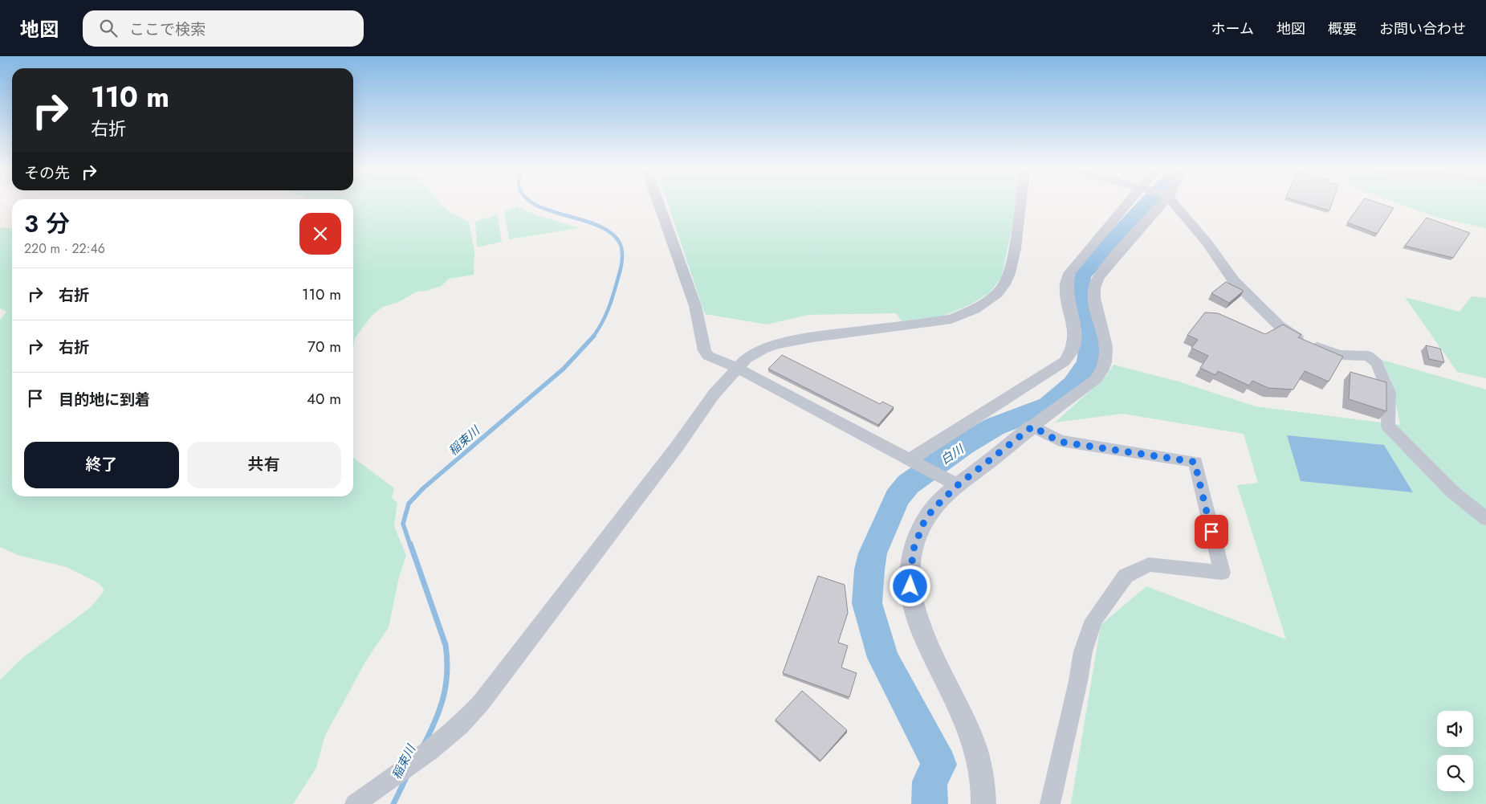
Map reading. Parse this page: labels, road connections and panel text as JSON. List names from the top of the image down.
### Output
{
  "water": ["稲束川", "白川"],
  "page": {
    "header": "地図",
    "search": "ここで検索",
    "nav": [
      "ホーム",
      "地図",
      "概要",
      "お問い合わせ"
    ],
    "turn": ["110 m", "右折"],
    "then": "その先",
    "heading": ["3 分", "220 m · 22:46"],
    "list": [
      {
        "name": "右折",
        "value": "110 m"
      },
      {
        "name": "右折",
        "value": "70 m"
      },
      {
        "name": "目的地に到着",
        "value": "40 m"
      }
    ],
    "buttons": ["終了", "共有"]
  }
}
